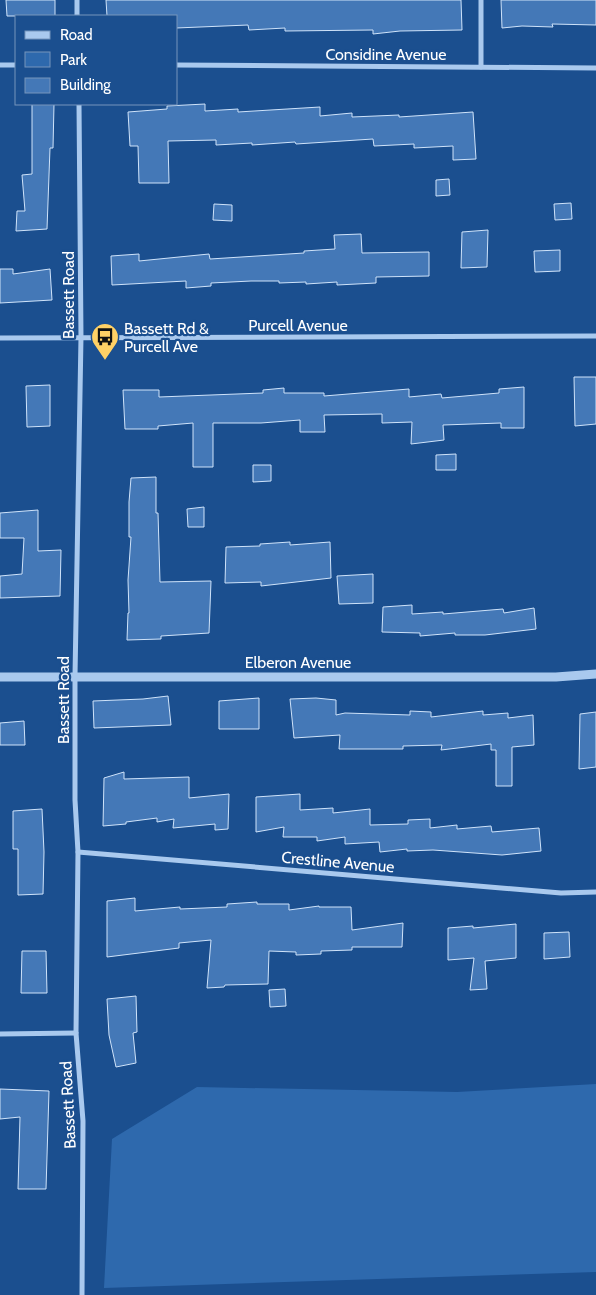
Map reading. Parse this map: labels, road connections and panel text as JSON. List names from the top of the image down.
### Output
{
  "streets": {
    "street": [
      "Considine Avenue",
      "Bassett Road",
      "Purcell Avenue",
      "Elberon Avenue",
      "Crestline Avenue"
    ]
  },
  "crossings": [
    ["Bassett Road", "Purcell Avenue"],
    ["Bassett Road", "Elberon Avenue"],
    ["Bassett Road", "Crestline Avenue"]
  ],
  "places": {
    "bus stop": ["Bassett Rd & Purcell Ave"]
  },
  "legend": ["Road", "Park", "Building"]
}
